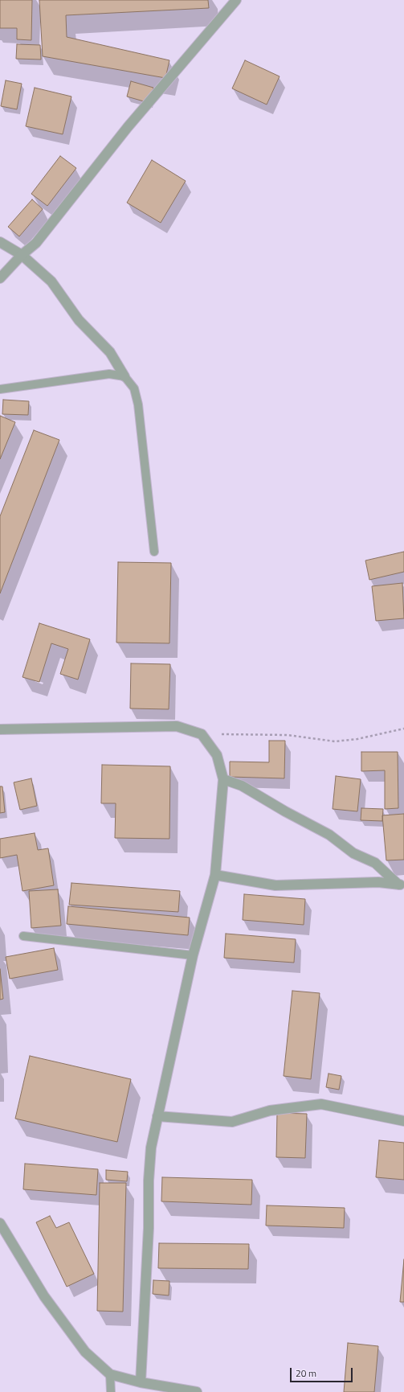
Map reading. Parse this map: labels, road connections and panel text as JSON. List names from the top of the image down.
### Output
{
  "scale_bar": "20 m"
}
